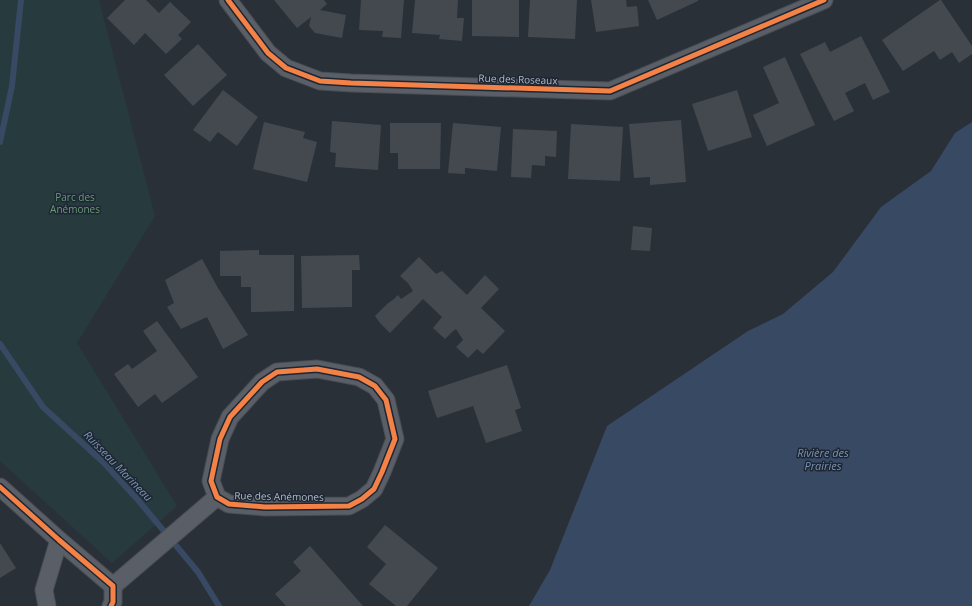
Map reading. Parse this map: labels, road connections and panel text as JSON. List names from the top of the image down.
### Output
{
  "streets": {
    "street": ["Rue des Roseaux", "Rue des Anémones"]
  },
  "water": ["Rivière des Prairies", "Ruisseau Marineau"],
  "parks": ["Parc des Anémones"]
}
